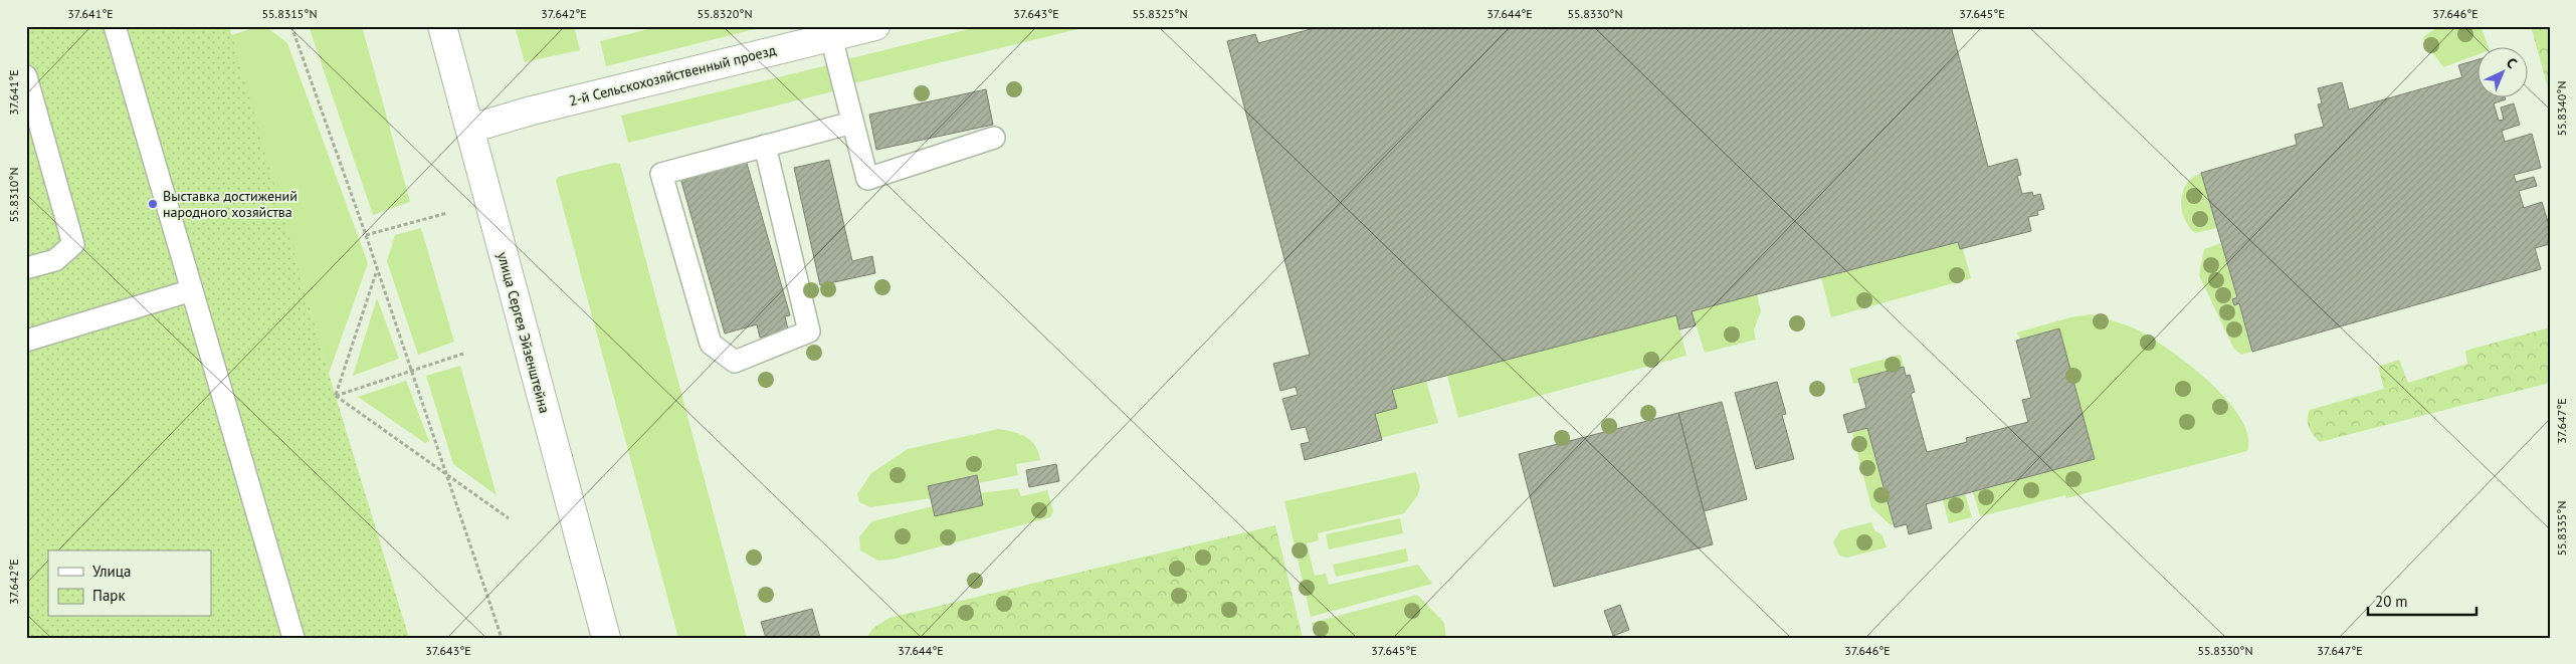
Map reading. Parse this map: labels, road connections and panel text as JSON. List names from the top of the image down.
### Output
{
  "streets": {
    "main road": ["2-й Сельскохозяйственный проезд", "улица Сергея Эйзенштейна"]
  },
  "crossings": [
    ["2-й Сельскохозяйственный проезд", "улица Сергея Эйзенштейна"]
  ],
  "places": ["Выставка достижений народного хозяйства"],
  "legend": ["Улица", "Парк"],
  "scale_bar": "20 m",
  "north": "top right",
  "coordinates": [
    "37.641°E",
    "55.8315°N",
    "37.642°E",
    "55.8320°N",
    "37.643°E",
    "55.8325°N",
    "37.644°E",
    "55.8330°N",
    "37.645°E",
    "37.646°E",
    "55.8340°N",
    "55.8310°N",
    "37.647°E",
    "55.8335°N"
  ]
}
